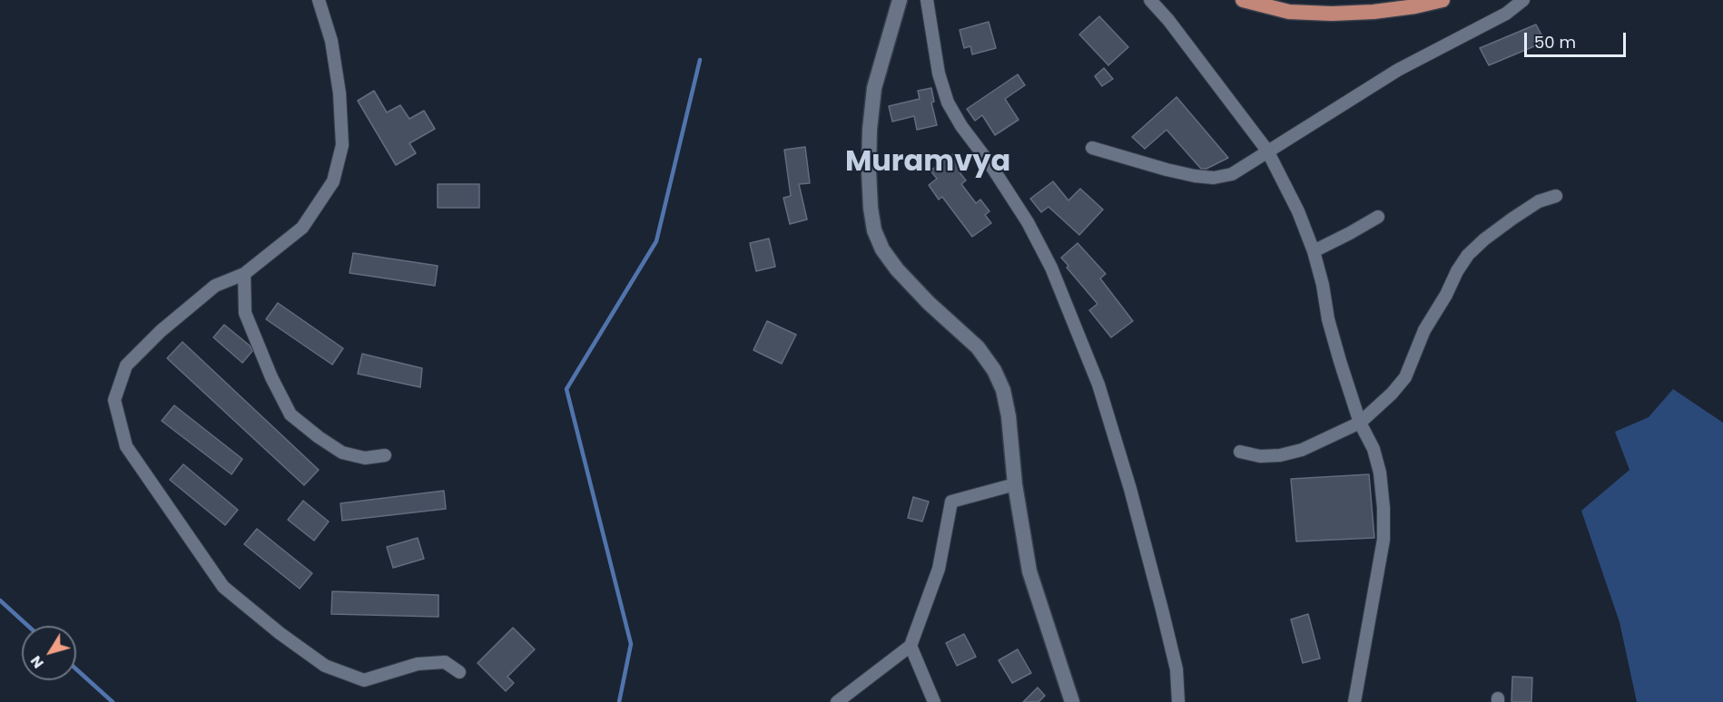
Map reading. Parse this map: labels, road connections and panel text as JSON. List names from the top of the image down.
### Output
{
  "districts": ["Muramvya"],
  "scale_bar": "50 m",
  "north": "bottom left"
}
